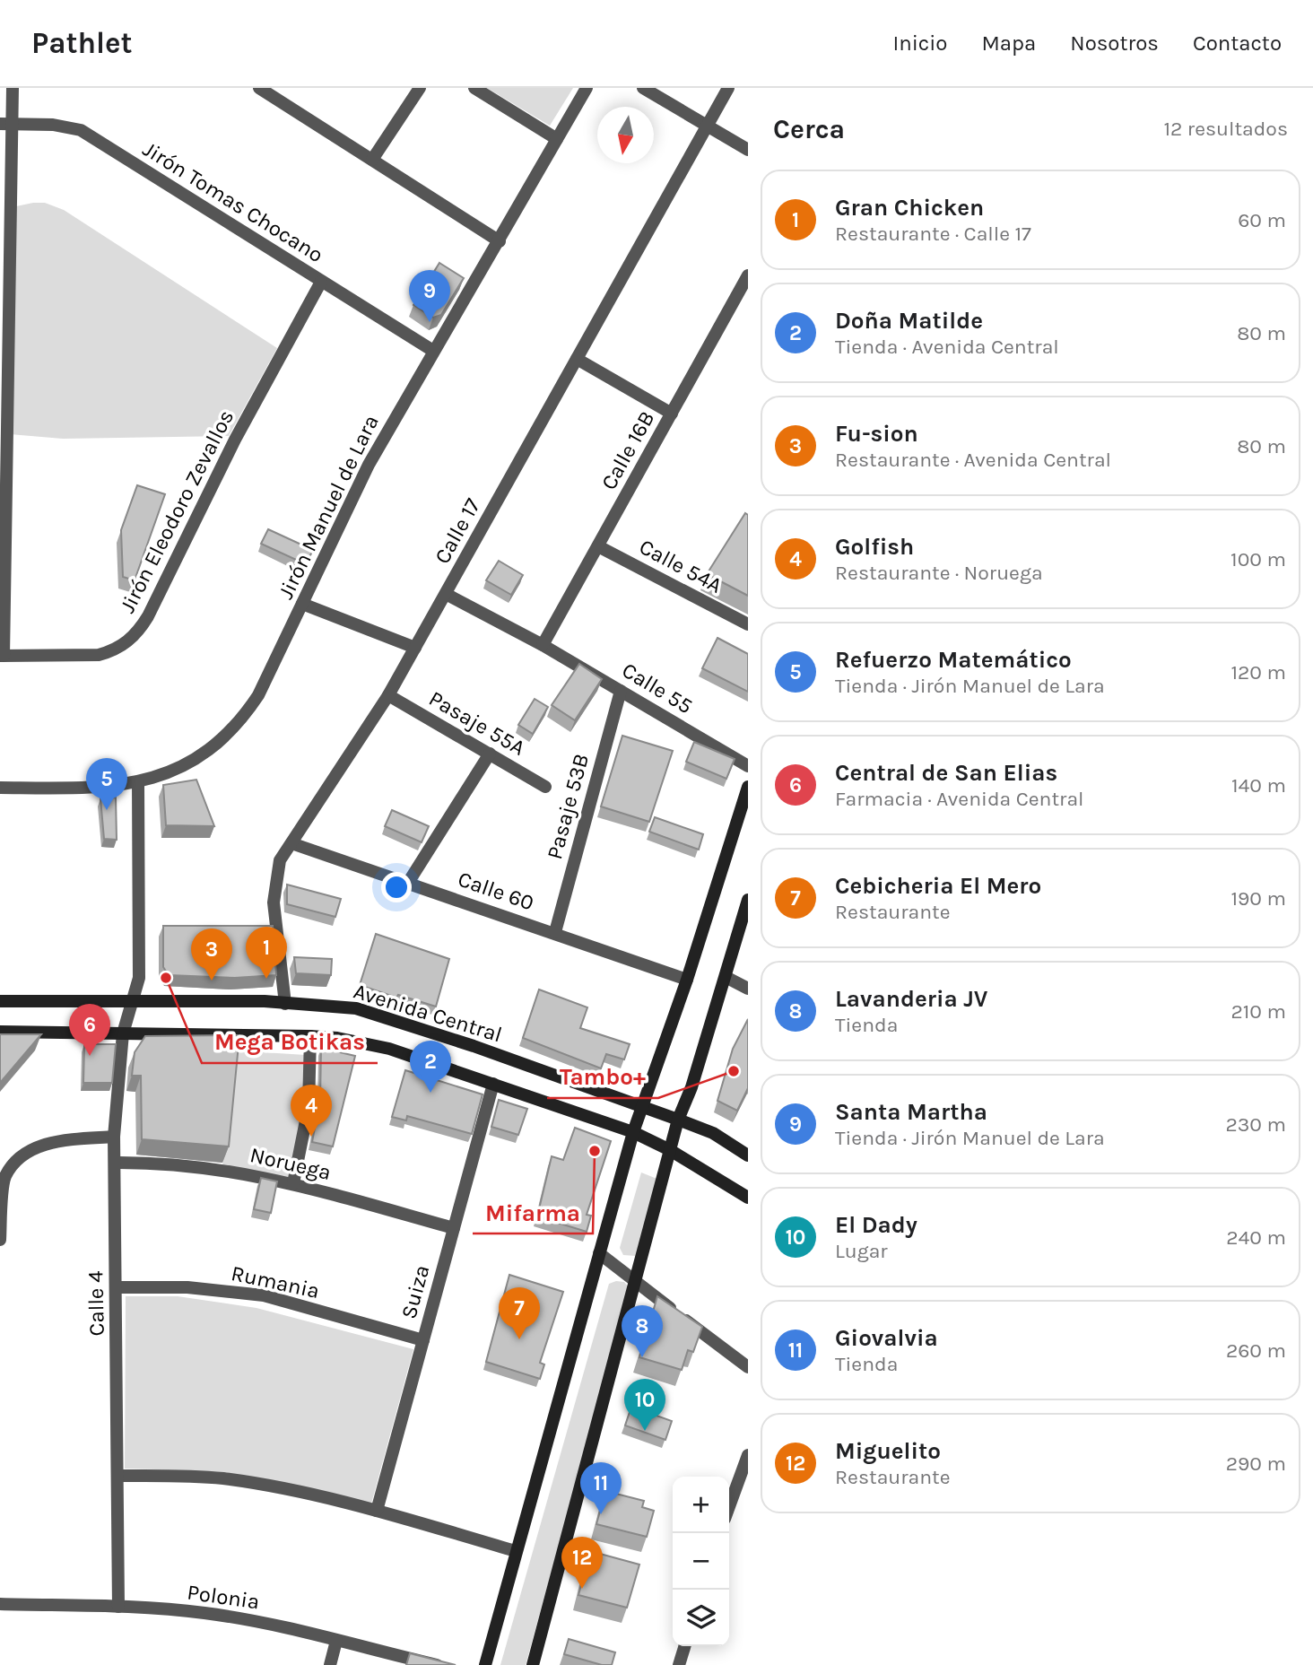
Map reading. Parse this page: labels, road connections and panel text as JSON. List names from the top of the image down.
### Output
{
  "streets": {
    "main road": ["Avenida Central"],
    "street": [
      "Jirón Tomas Chocano",
      "Calle 16B",
      "Jirón Manuel de Lara",
      "Jirón Eleodoro Zevallos",
      "Calle 17",
      "Calle 54A",
      "Calle 55",
      "Pasaje 55A",
      "Pasaje 53B",
      "Calle 60",
      "Noruega",
      "Rumania",
      "Suiza",
      "Calle 4",
      "Polonia"
    ]
  },
  "crossings": [
    ["Jirón Tomas Chocano", "Jirón Manuel de Lara"],
    ["Jirón Tomas Chocano", "Jirón Eleodoro Zevallos"],
    ["Calle 16B", "Calle 54A"],
    ["Calle 16B", "Calle 55"],
    ["Jirón Manuel de Lara", "Calle 4"],
    ["Calle 17", "Calle 55"],
    ["Calle 17", "Pasaje 55A"],
    ["Calle 17", "Calle 60"],
    ["Calle 17", "Avenida Central"],
    ["Calle 55", "Pasaje 53B"],
    ["Pasaje 53B", "Calle 60"],
    ["Avenida Central", "Suiza"],
    ["Avenida Central", "Calle 4"],
    ["Noruega", "Suiza"],
    ["Noruega", "Calle 4"],
    ["Rumania", "Suiza"],
    ["Rumania", "Calle 4"],
    ["Calle 4", "Polonia"]
  ],
  "places": ["Mega Botikas", "Tambo+", "Mifarma"],
  "north": "bottom",
  "page": {
    "header": "Pathlet",
    "nav": [
      "Inicio",
      "Mapa",
      "Nosotros",
      "Contacto"
    ],
    "heading": ["Cerca", "12 resultados"],
    "list": [
      {
        "mark": "1",
        "name": "Gran Chicken",
        "note": "Restaurante · Calle 17",
        "value": "60 m"
      },
      {
        "mark": "2",
        "name": "Doña Matilde",
        "note": "Tienda · Avenida Central",
        "value": "80 m"
      },
      {
        "mark": "3",
        "name": "Fu-sion",
        "note": "Restaurante · Avenida Central",
        "value": "80 m"
      },
      {
        "mark": "4",
        "name": "Golfish",
        "note": "Restaurante · Noruega",
        "value": "100 m"
      },
      {
        "mark": "5",
        "name": "Refuerzo Matemático",
        "note": "Tienda · Jirón Manuel de Lara",
        "value": "120 m"
      },
      {
        "mark": "6",
        "name": "Central de San Elias",
        "note": "Farmacia · Avenida Central",
        "value": "140 m"
      },
      {
        "mark": "7",
        "name": "Cebicheria El Mero",
        "note": "Restaurante",
        "value": "190 m"
      },
      {
        "mark": "8",
        "name": "Lavanderia JV",
        "note": "Tienda",
        "value": "210 m"
      },
      {
        "mark": "9",
        "name": "Santa Martha",
        "note": "Tienda · Jirón Manuel de Lara",
        "value": "230 m"
      },
      {
        "mark": "10",
        "name": "El Dady",
        "note": "Lugar",
        "value": "240 m"
      },
      {
        "mark": "11",
        "name": "Giovalvia",
        "note": "Tienda",
        "value": "260 m"
      },
      {
        "mark": "12",
        "name": "Miguelito",
        "note": "Restaurante",
        "value": "290 m"
      }
    ],
    "pins": [
      "9",
      "5",
      "1",
      "3",
      "6",
      "2",
      "4",
      "7",
      "8",
      "10",
      "11",
      "12"
    ],
    "map_buttons": ["+", "−"]
  }
}
